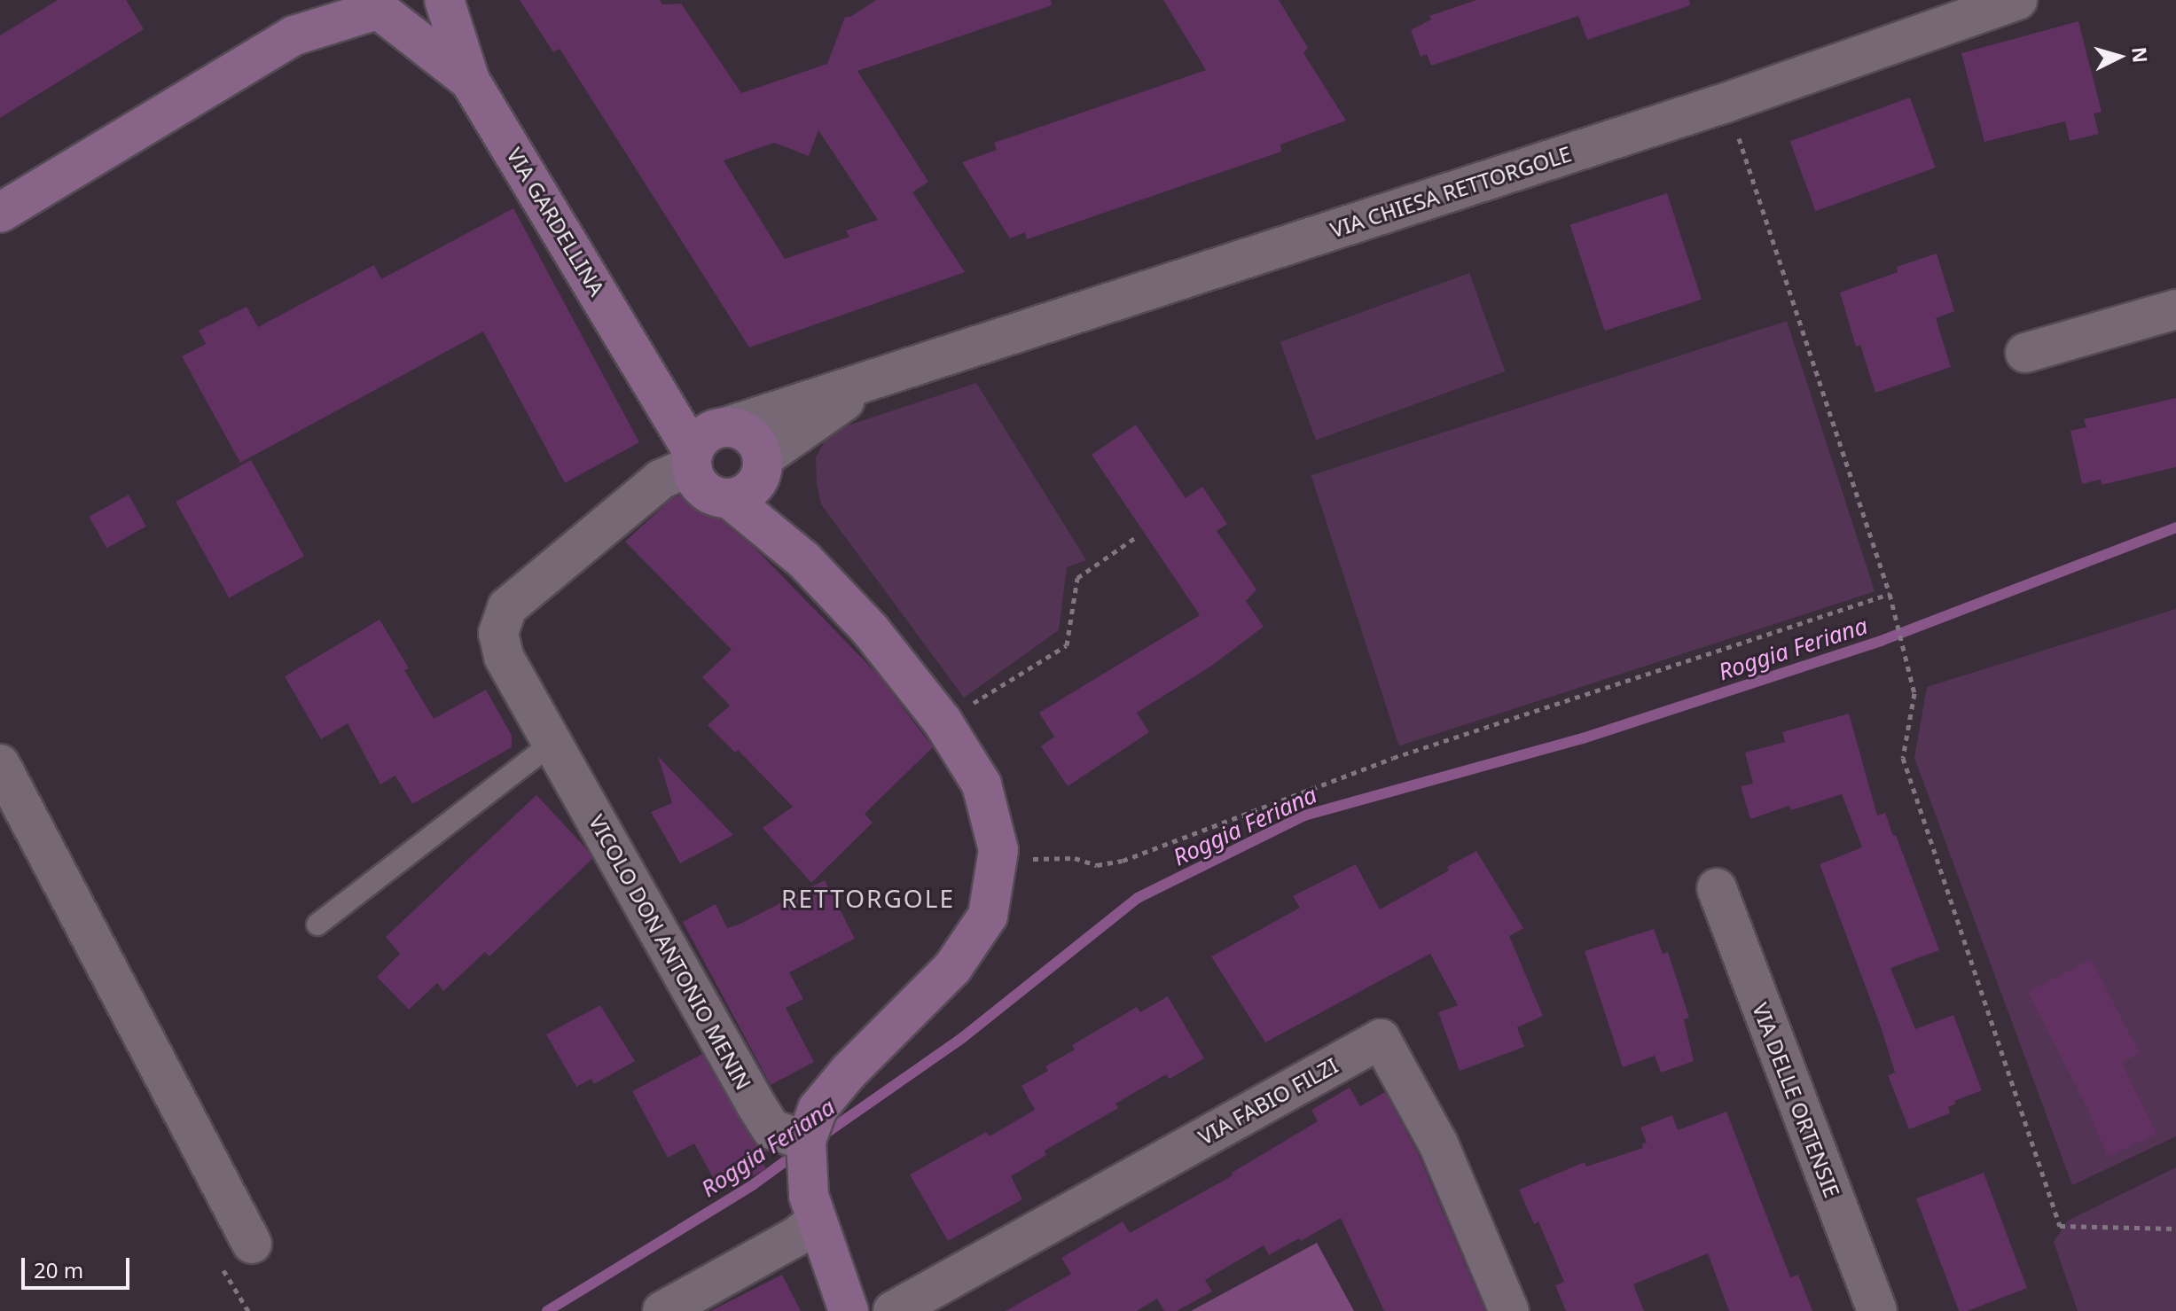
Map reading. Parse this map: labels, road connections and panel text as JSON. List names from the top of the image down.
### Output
{
  "streets": {
    "street": [
      "VIA CHIESA RETTORGOLE",
      "VIA GARDELLINA",
      "VICOLO DON ANTONIO MENIN",
      "VIA DELLE ORTENSIE",
      "VIA FABIO FILZI"
    ]
  },
  "crossings": [
    ["VIA CHIESA RETTORGOLE", "VIA GARDELLINA"],
    ["VIA CHIESA RETTORGOLE", "VICOLO DON ANTONIO MENIN"],
    ["VIA GARDELLINA", "VICOLO DON ANTONIO MENIN"]
  ],
  "districts": ["RETTORGOLE"],
  "water": ["Roggia Feriana"],
  "scale_bar": "20 m",
  "north": "right"
}
